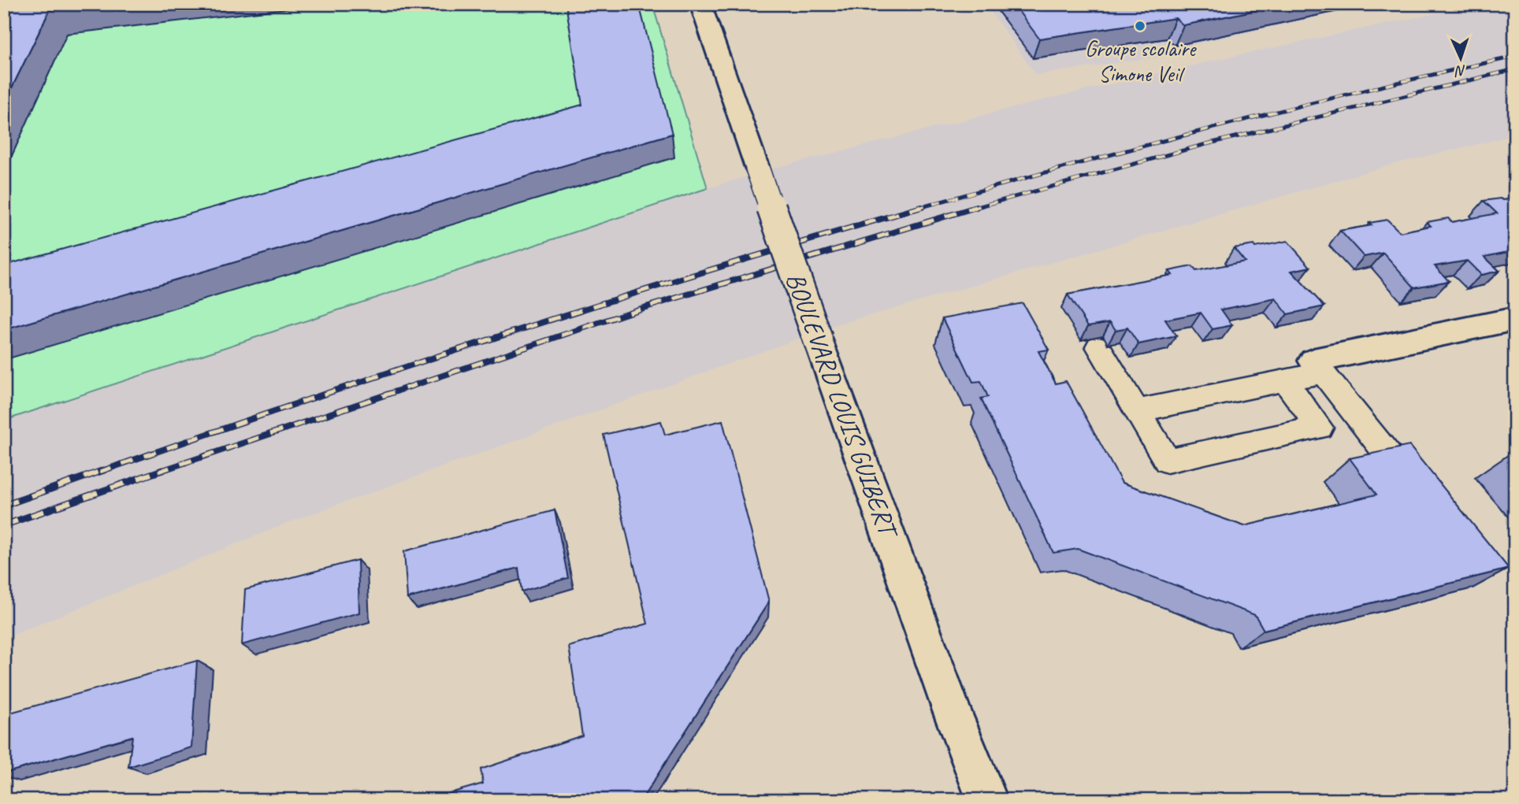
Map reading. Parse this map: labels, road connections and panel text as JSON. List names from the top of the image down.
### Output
{
  "streets": {
    "street": ["BOULEVARD LOUIS GUIBERT"]
  },
  "places": ["Groupe scolaire Simone Veil"],
  "north": "bottom"
}
